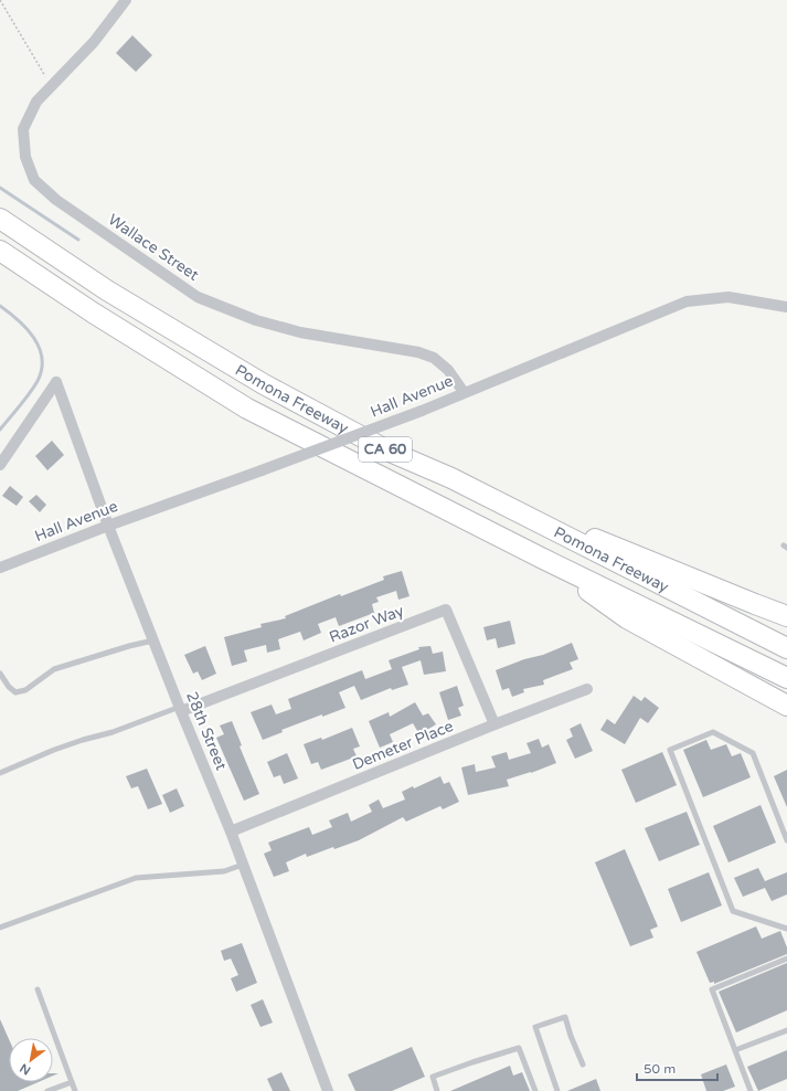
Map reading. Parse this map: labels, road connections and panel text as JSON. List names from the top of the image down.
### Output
{
  "streets": {
    "highway": ["Pomona Freeway", "CA 60"],
    "street": [
      "Wallace Street",
      "Hall Avenue",
      "Razor Way",
      "28th Street",
      "Demeter Place"
    ]
  },
  "crossings": [
    ["Wallace Street", "Hall Avenue"],
    ["Hall Avenue", "28th Street"],
    ["Razor Way", "28th Street"],
    ["Razor Way", "Demeter Place"],
    ["28th Street", "Demeter Place"]
  ],
  "scale_bar": "50 m",
  "north": "bottom left"
}
